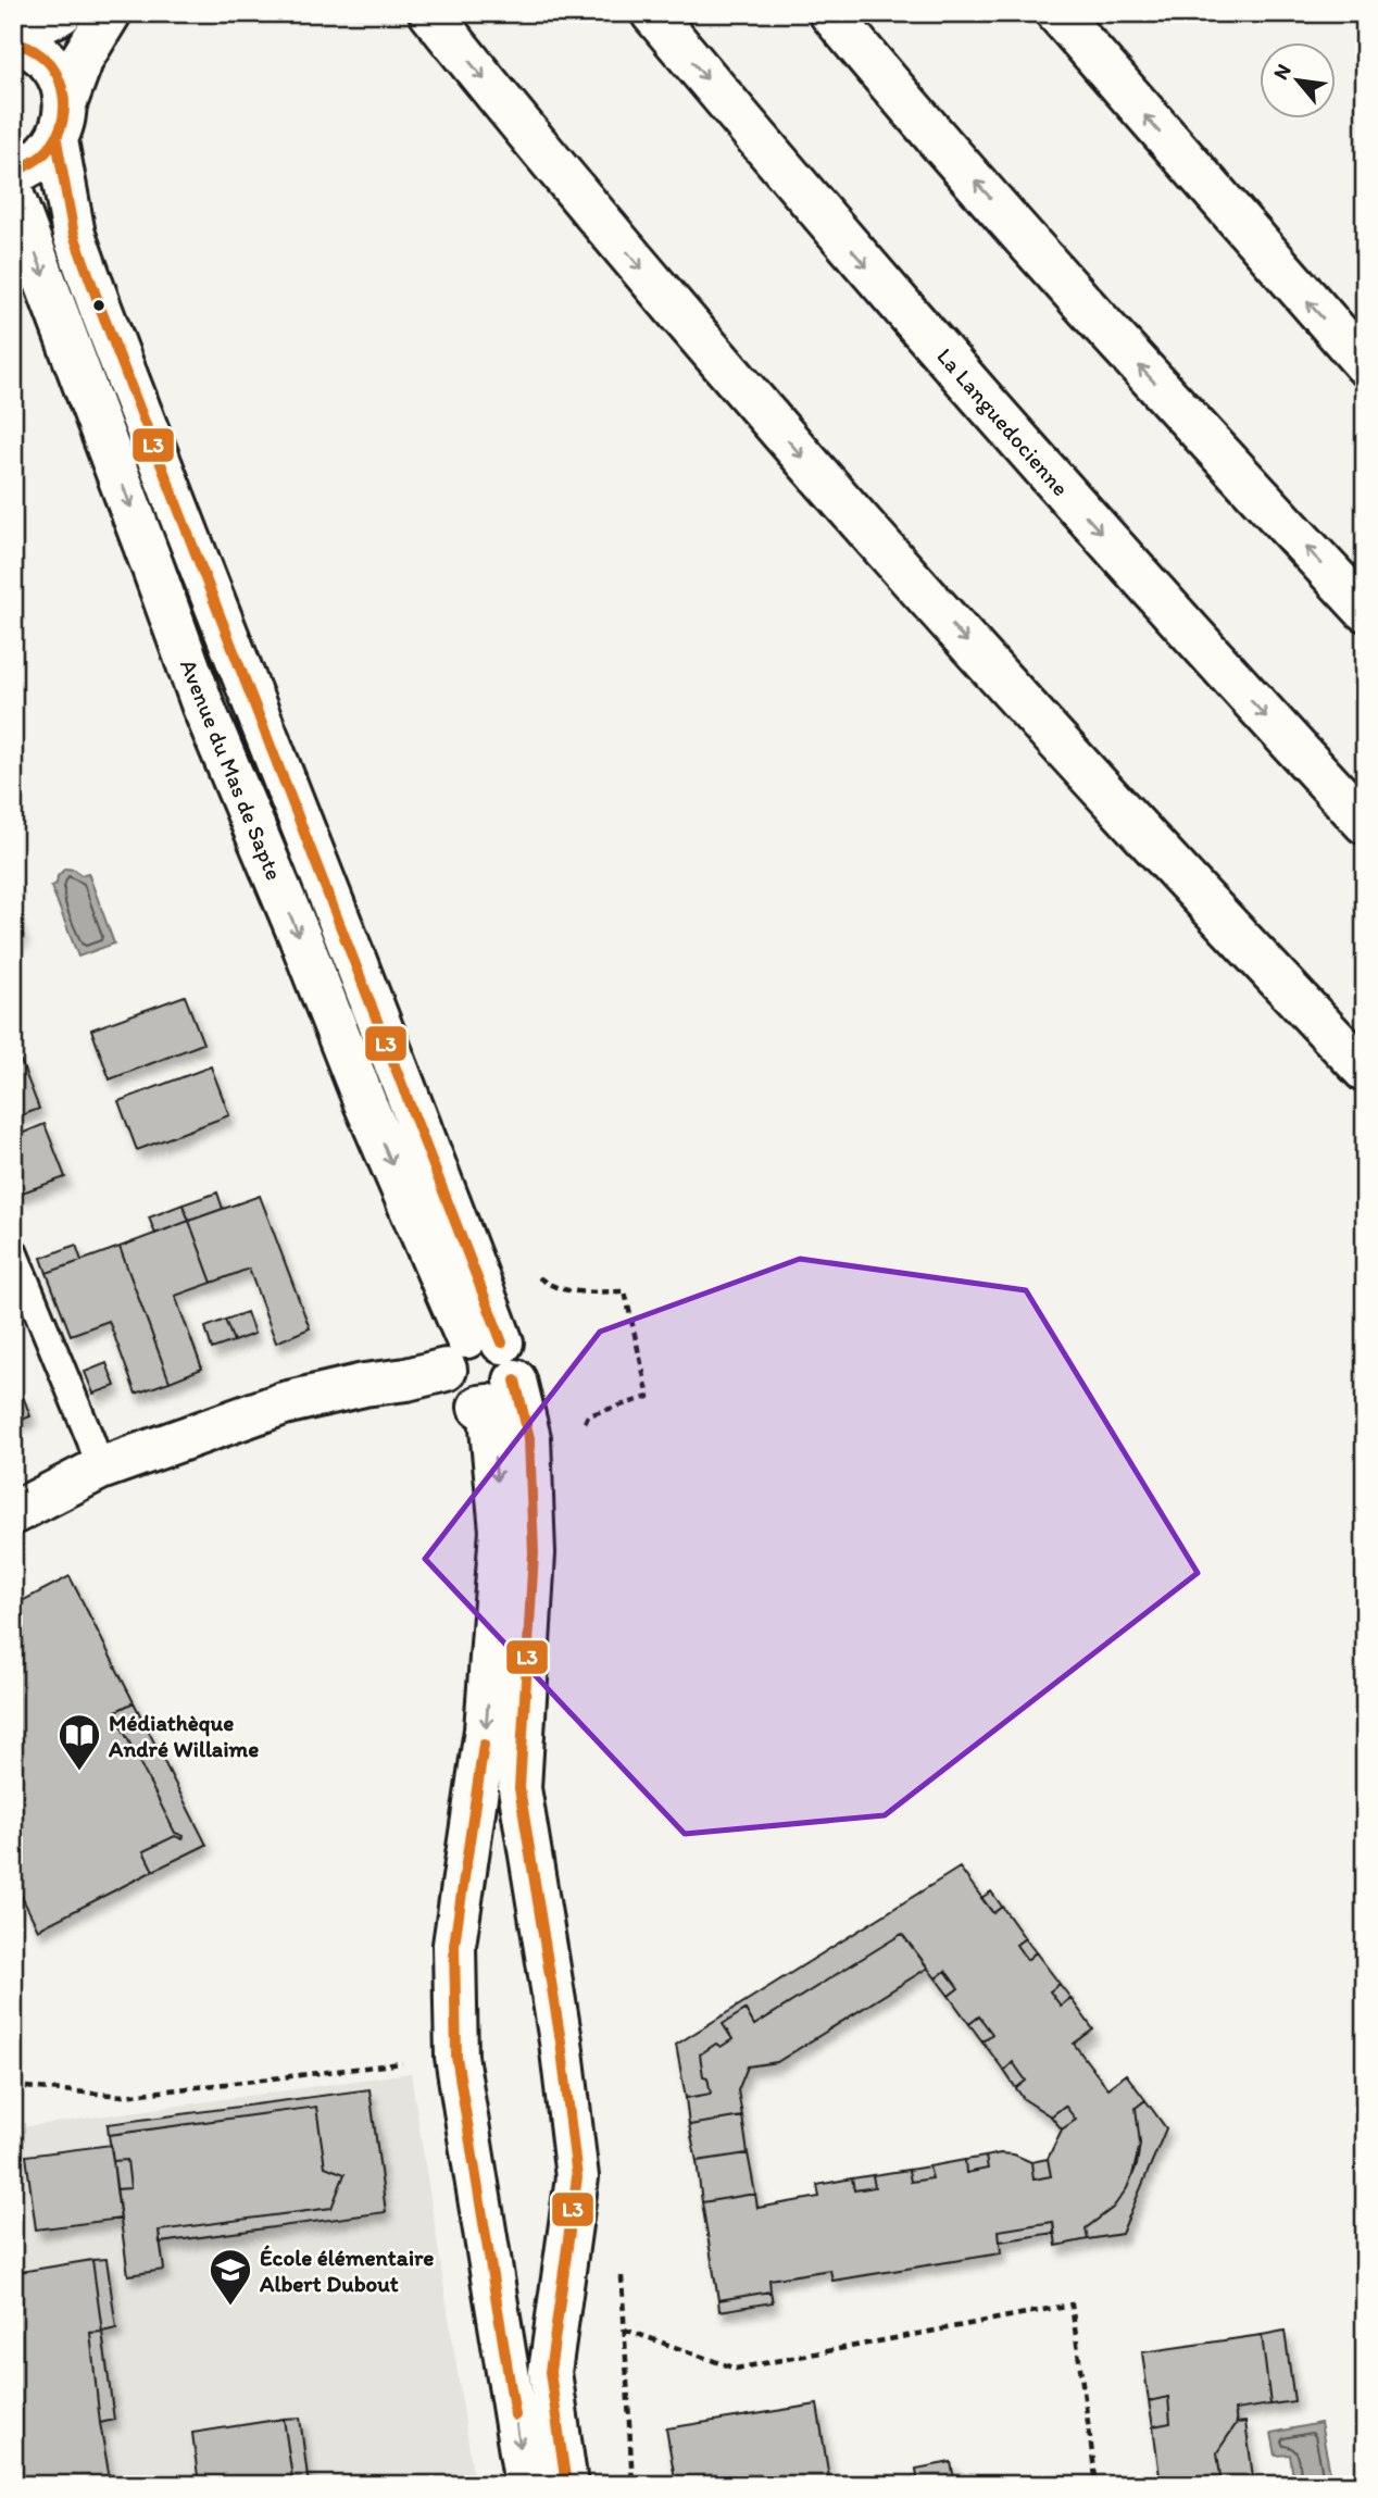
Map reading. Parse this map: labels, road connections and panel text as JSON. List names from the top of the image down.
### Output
{
  "streets": {
    "main road": ["La Languedocienne", "Avenue du Mas de Sapte"]
  },
  "places": {
    "library": ["Médiathèque André Willaime"],
    "school or university": ["École élémentaire Albert Dubout"]
  },
  "lines": ["transit line L3"],
  "north": "top left"
}
